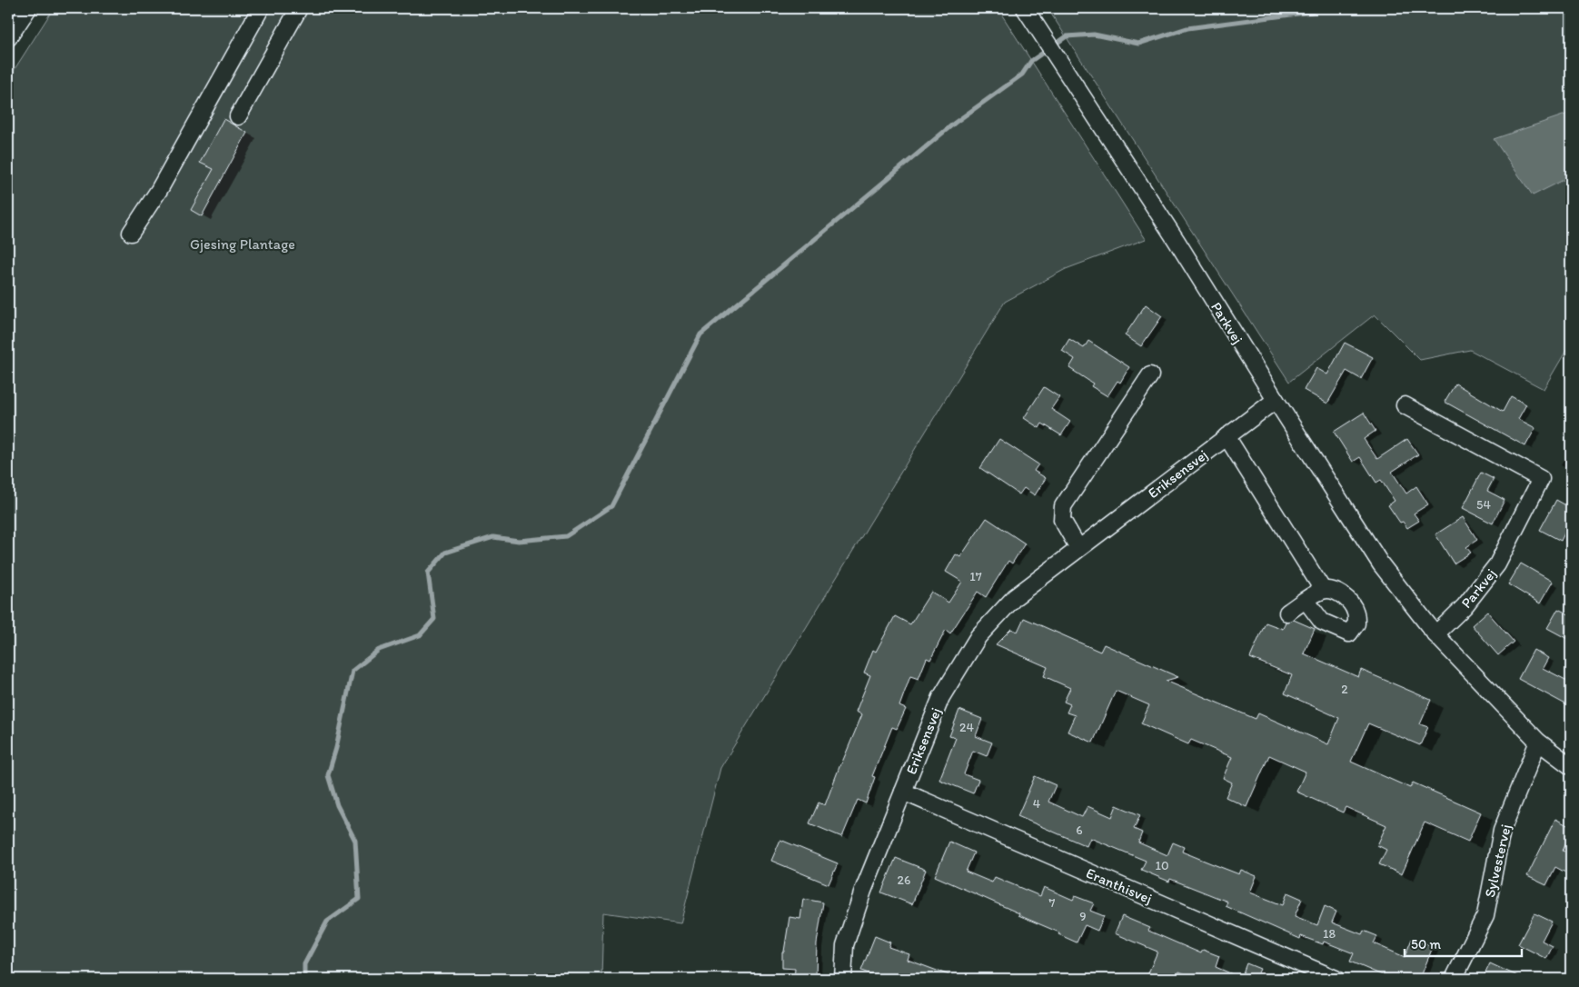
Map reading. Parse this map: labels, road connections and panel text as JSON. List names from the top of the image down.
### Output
{
  "streets": {
    "street": [
      "Parkvej",
      "Eriksensvej",
      "Sylvestervej",
      "Eranthisvej"
    ]
  },
  "crossings": [
    ["Parkvej", "Eriksensvej"],
    ["Parkvej", "Sylvestervej"],
    ["Eriksensvej", "Eranthisvej"]
  ],
  "parks": ["Gjesing Plantage"],
  "house_numbers": [
    "54",
    "17",
    "2",
    "24",
    "4",
    "6",
    "10",
    "26",
    "7",
    "9",
    "18"
  ],
  "scale_bar": "50 m"
}
